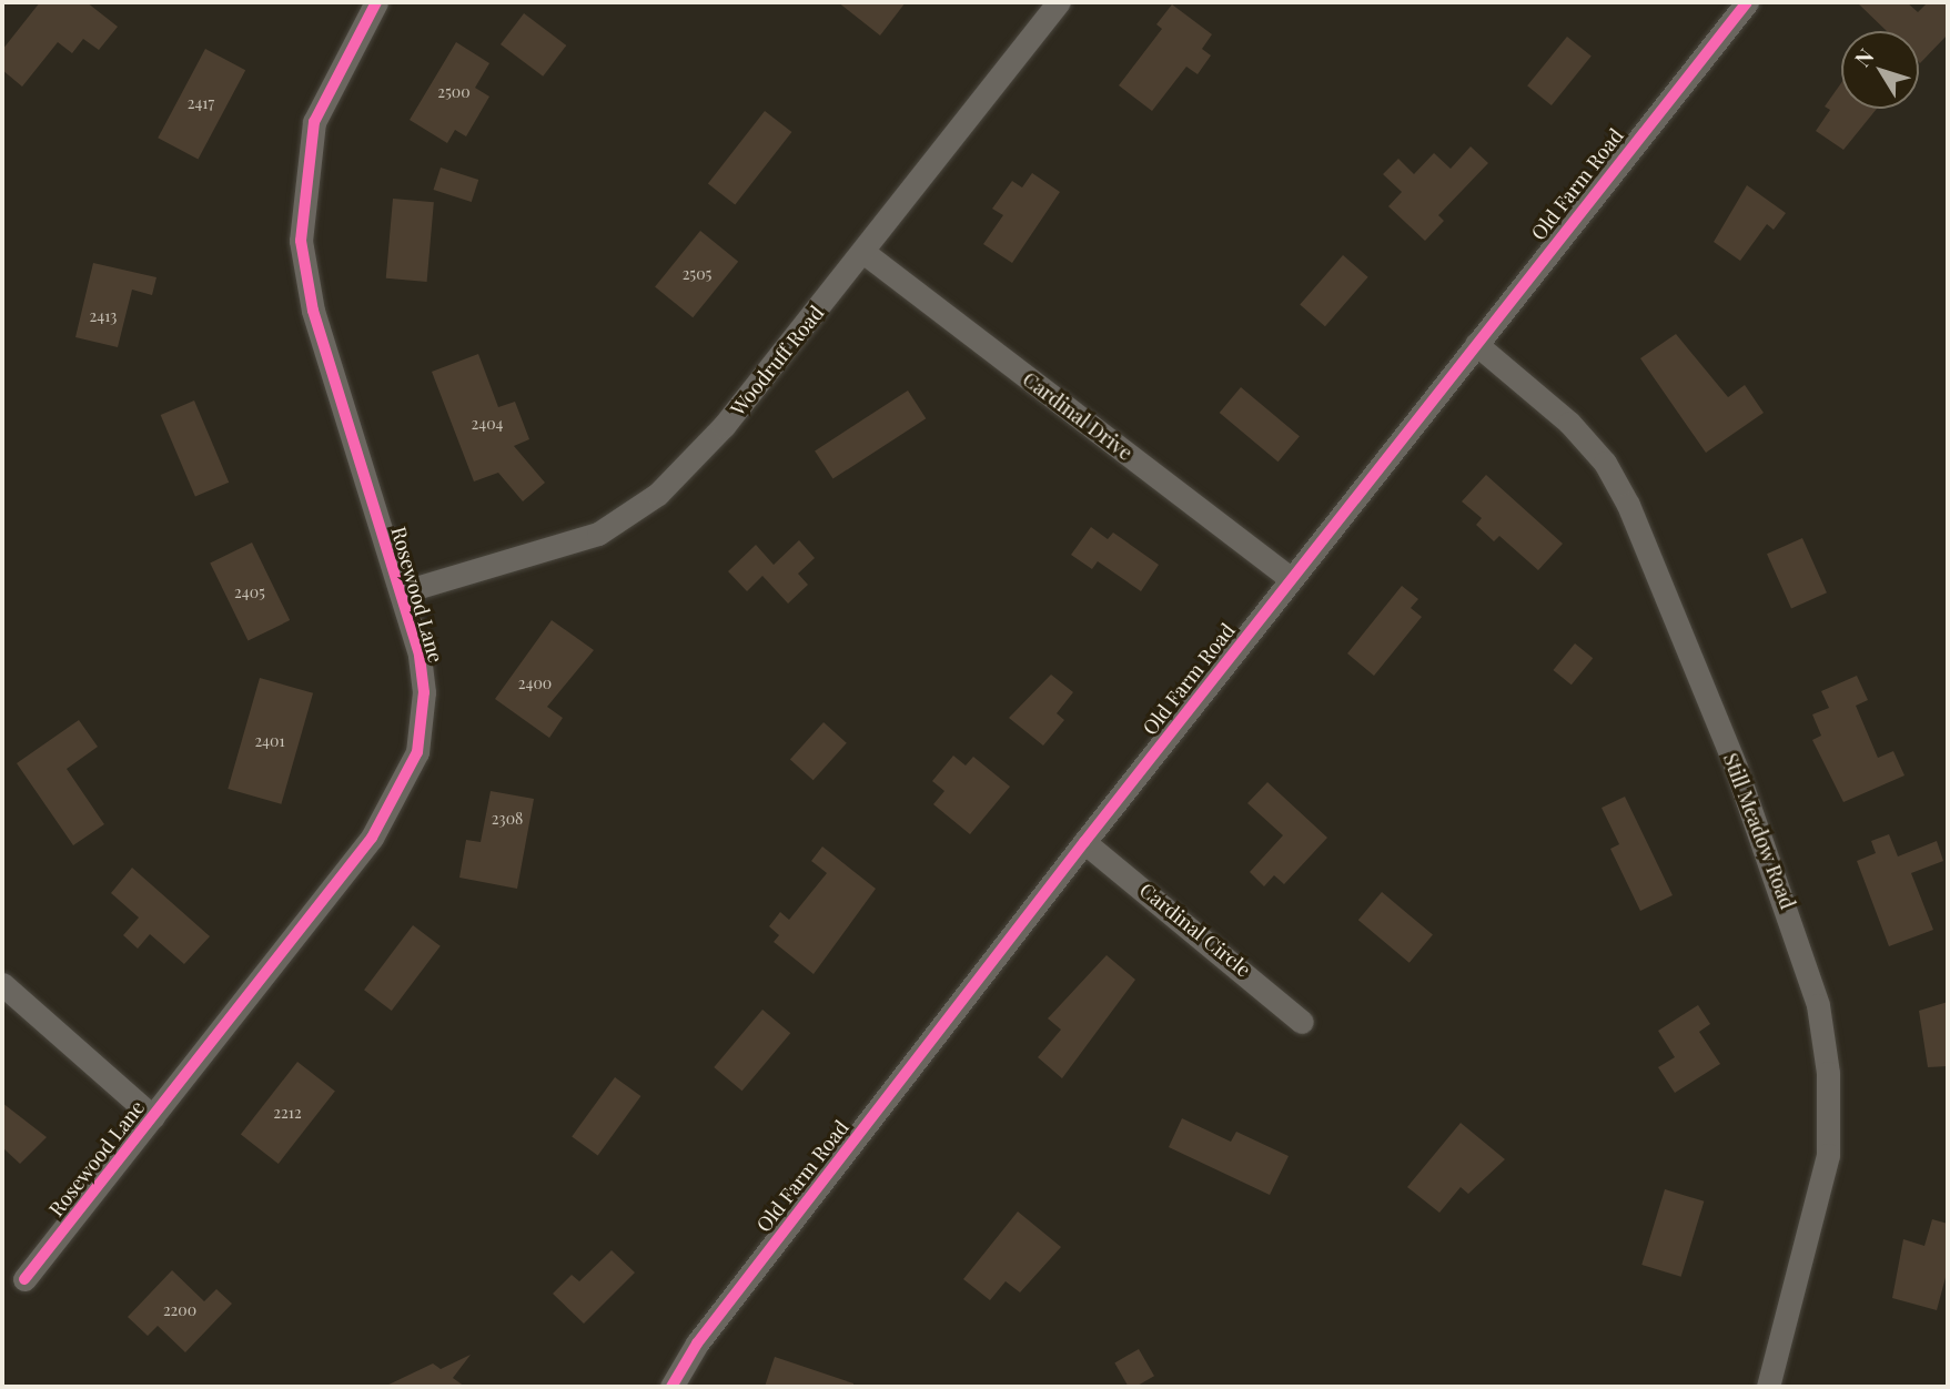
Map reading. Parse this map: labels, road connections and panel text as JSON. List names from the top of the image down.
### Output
{
  "streets": {
    "street": [
      "Old Farm Road",
      "Woodruff Road",
      "Cardinal Drive",
      "Rosewood Lane",
      "Still Meadow Road",
      "Cardinal Circle"
    ]
  },
  "crossings": [
    ["Old Farm Road", "Cardinal Drive"],
    ["Old Farm Road", "Still Meadow Road"],
    ["Old Farm Road", "Cardinal Circle"],
    ["Woodruff Road", "Cardinal Drive"],
    ["Woodruff Road", "Rosewood Lane"]
  ],
  "house_numbers": [
    "2500",
    "2417",
    "2505",
    "2413",
    "2404",
    "2405",
    "2400",
    "2401",
    "2308",
    "2212",
    "2200"
  ],
  "north": "top left"
}
